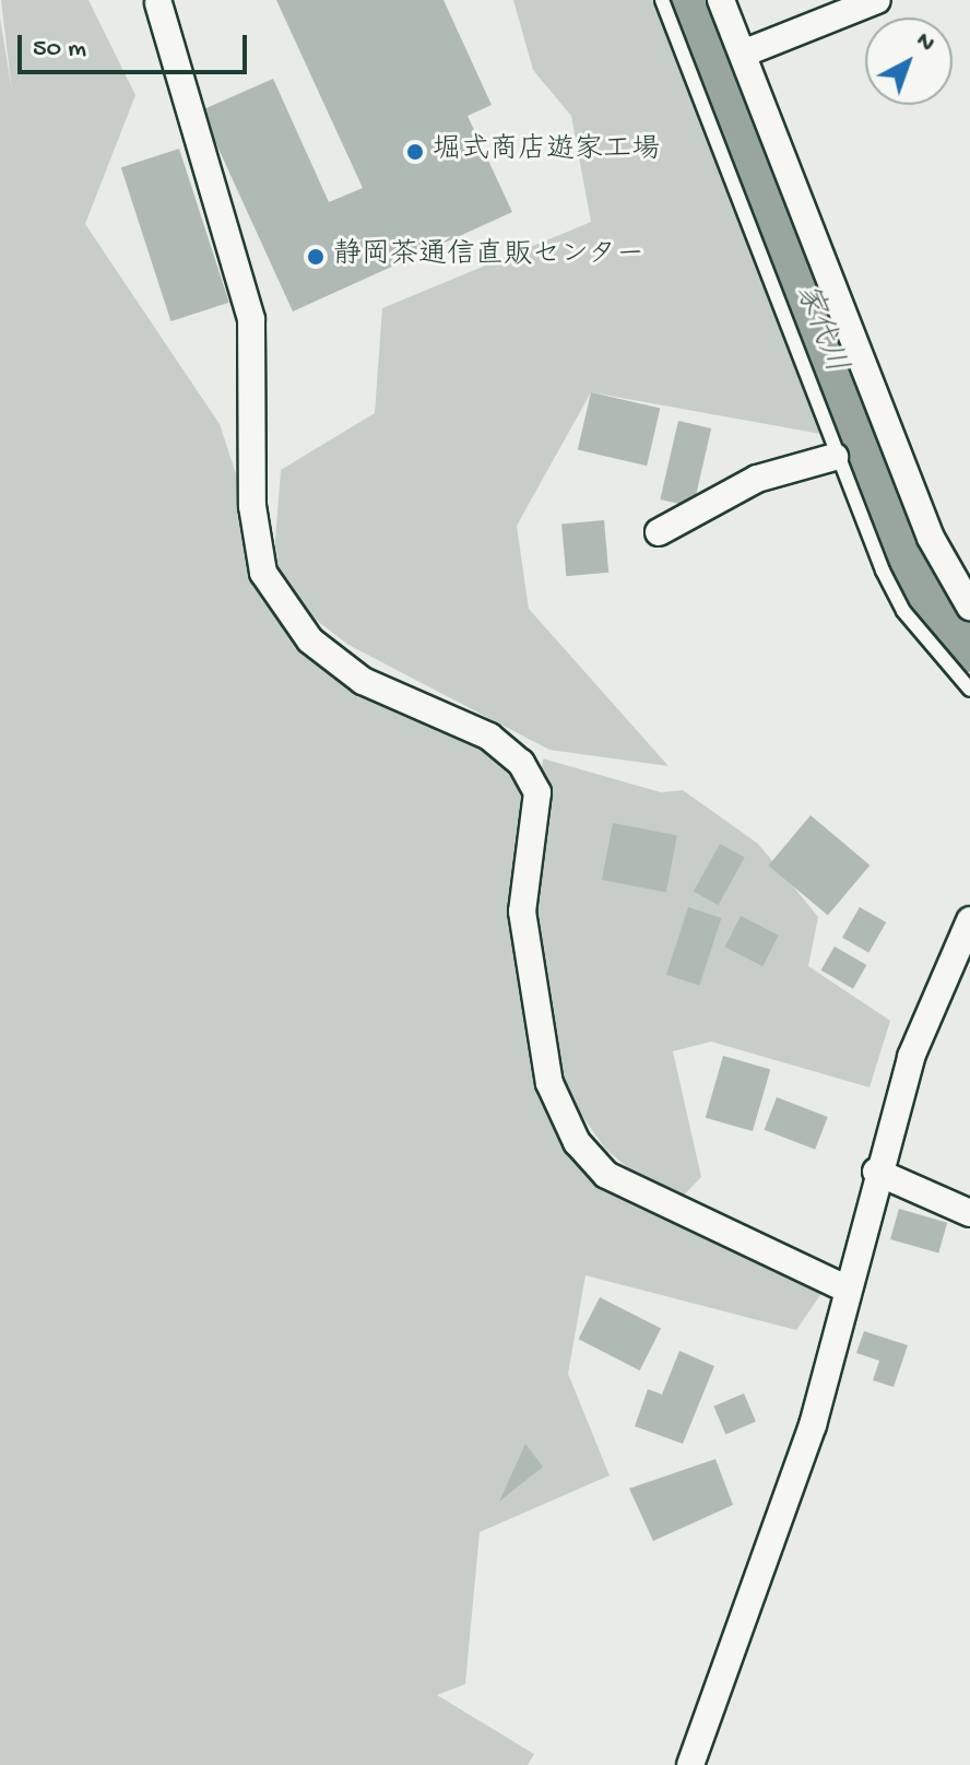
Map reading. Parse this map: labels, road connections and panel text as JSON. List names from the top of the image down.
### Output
{
  "water": ["家代川"],
  "places": ["堀式商店遊家工場", "静岡茶通信直販センター"],
  "scale_bar": "50 m",
  "north": "top right"
}
